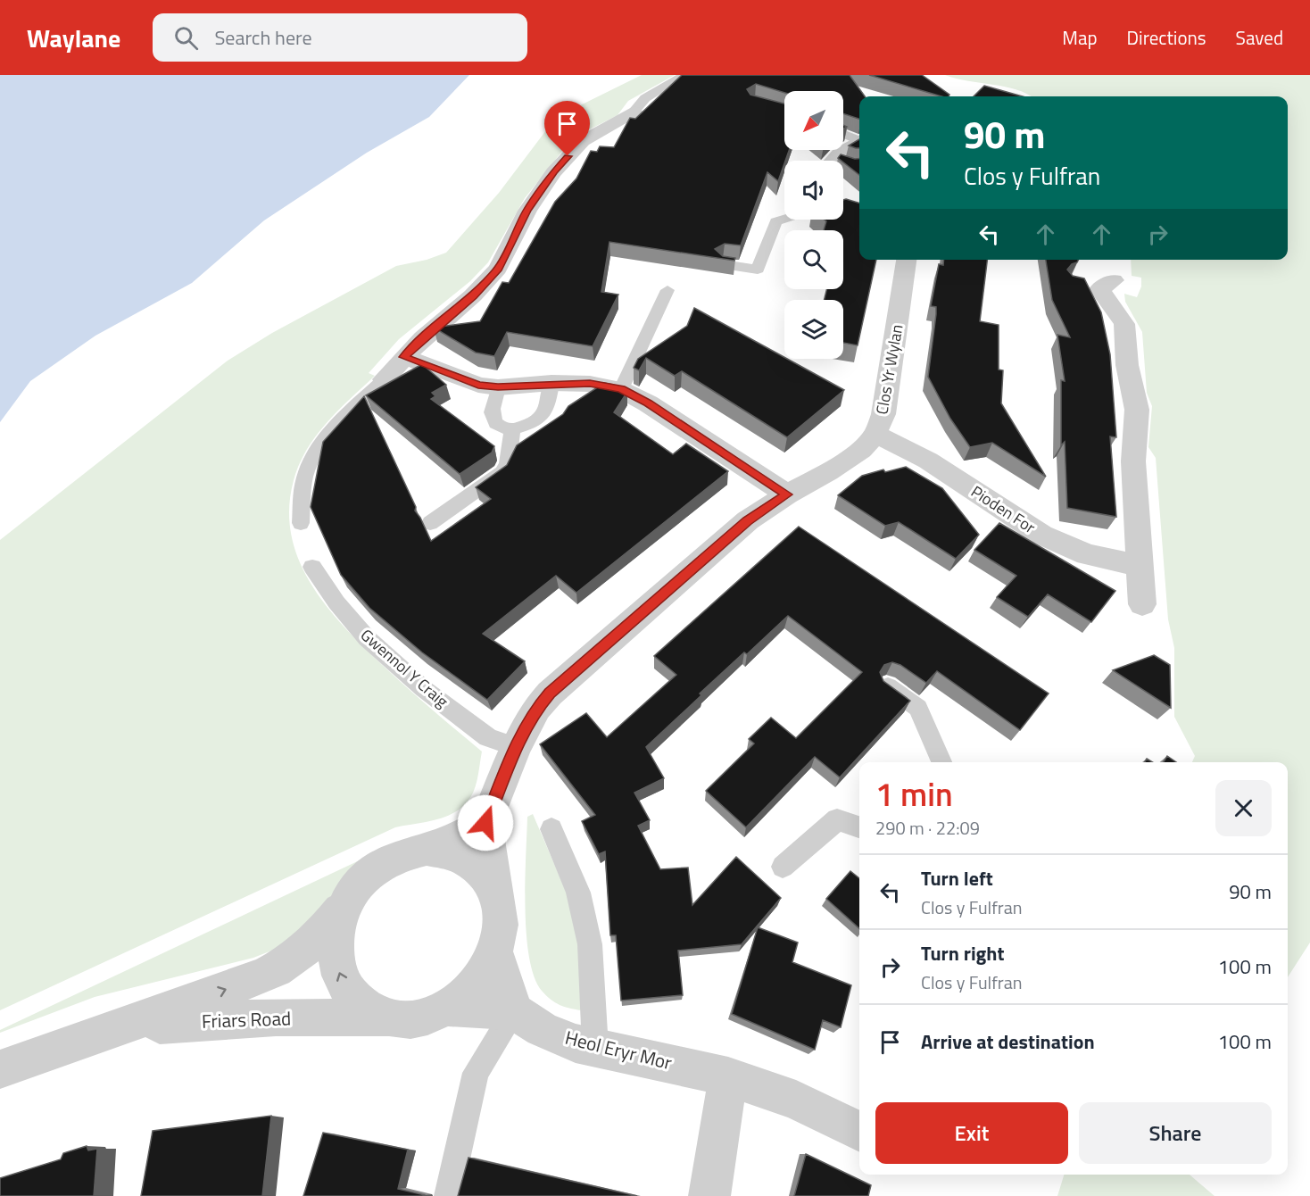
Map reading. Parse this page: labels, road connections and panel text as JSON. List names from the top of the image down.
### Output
{
  "streets": {
    "street": [
      "Clos Yr Wylan",
      "Pioden For",
      "Friars Road",
      "Heol Eryr Mor"
    ],
    "lane": ["Gwennol Y Craig"]
  },
  "crossings": [
    ["Clos Yr Wylan", "Pioden For"],
    ["Clos Yr Wylan", "Gwennol Y Craig"],
    ["Clos Yr Wylan", "Friars Road"],
    ["Clos Yr Wylan", "Heol Eryr Mor"],
    ["Friars Road", "Heol Eryr Mor"]
  ],
  "north": "bottom left",
  "page": {
    "header": "Waylane",
    "search": "Search here",
    "nav": ["Map", "Directions", "Saved"],
    "turn": ["90 m", "Clos y Fulfran"],
    "heading": ["1 min", "290 m · 22:09"],
    "list": [
      {
        "name": "Turn left",
        "note": "Clos y Fulfran",
        "value": "90 m"
      },
      {
        "name": "Turn right",
        "note": "Clos y Fulfran",
        "value": "100 m"
      },
      {
        "name": "Arrive at destination",
        "value": "100 m"
      }
    ],
    "buttons": ["Exit", "Share"]
  }
}
